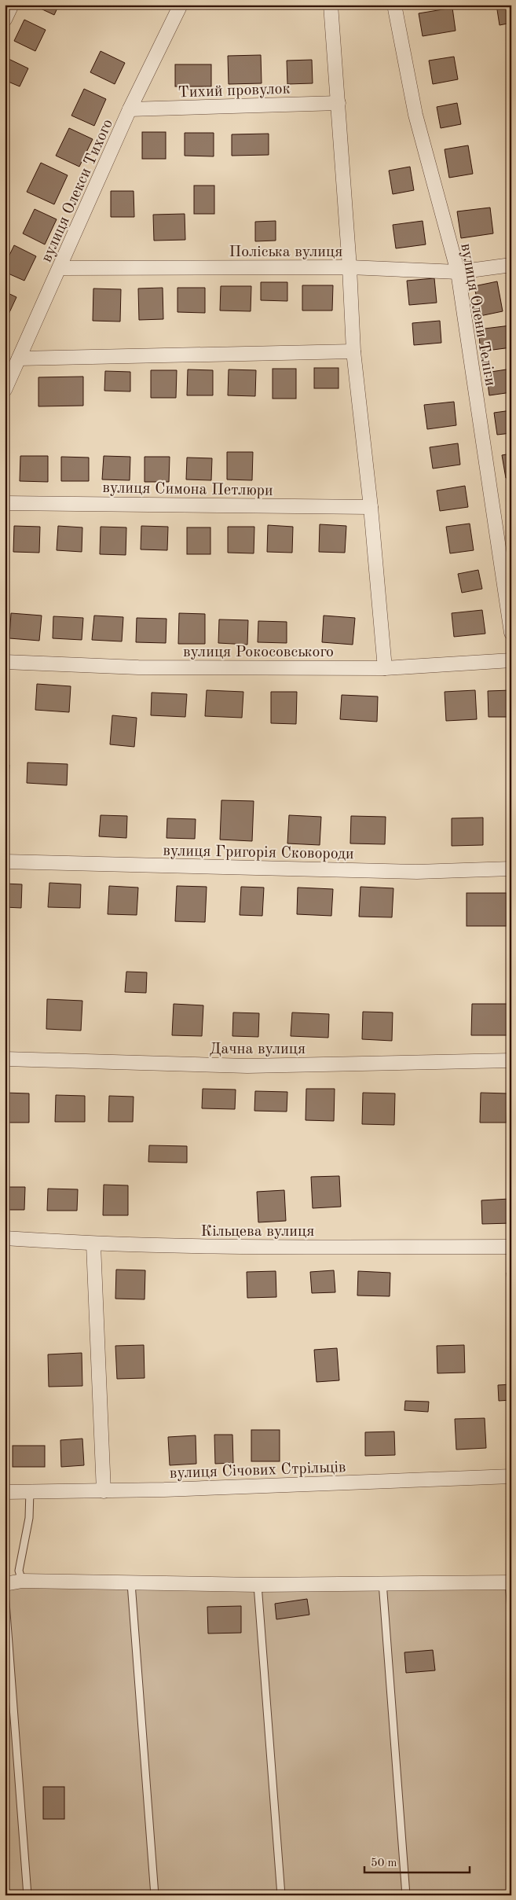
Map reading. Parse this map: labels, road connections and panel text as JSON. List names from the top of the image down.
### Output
{
  "streets": {
    "street": [
      "Тихий провулок",
      "вулиця Олекси Тихого",
      "Поліська вулиця",
      "вулиця Олени Теліги",
      "вулиця Симона Петлюри",
      "вулиця Рокосовського",
      "вулиця Григорія Сковороди",
      "Дачна вулиця",
      "Кільцева вулиця",
      "вулиця Січових Стрільців"
    ]
  },
  "crossings": [
    ["Тихий провулок", "вулиця Олекси Тихого"],
    ["вулиця Олекси Тихого", "Поліська вулиця"],
    ["Поліська вулиця", "вулиця Олени Теліги"]
  ],
  "scale_bar": "50 m"
}
